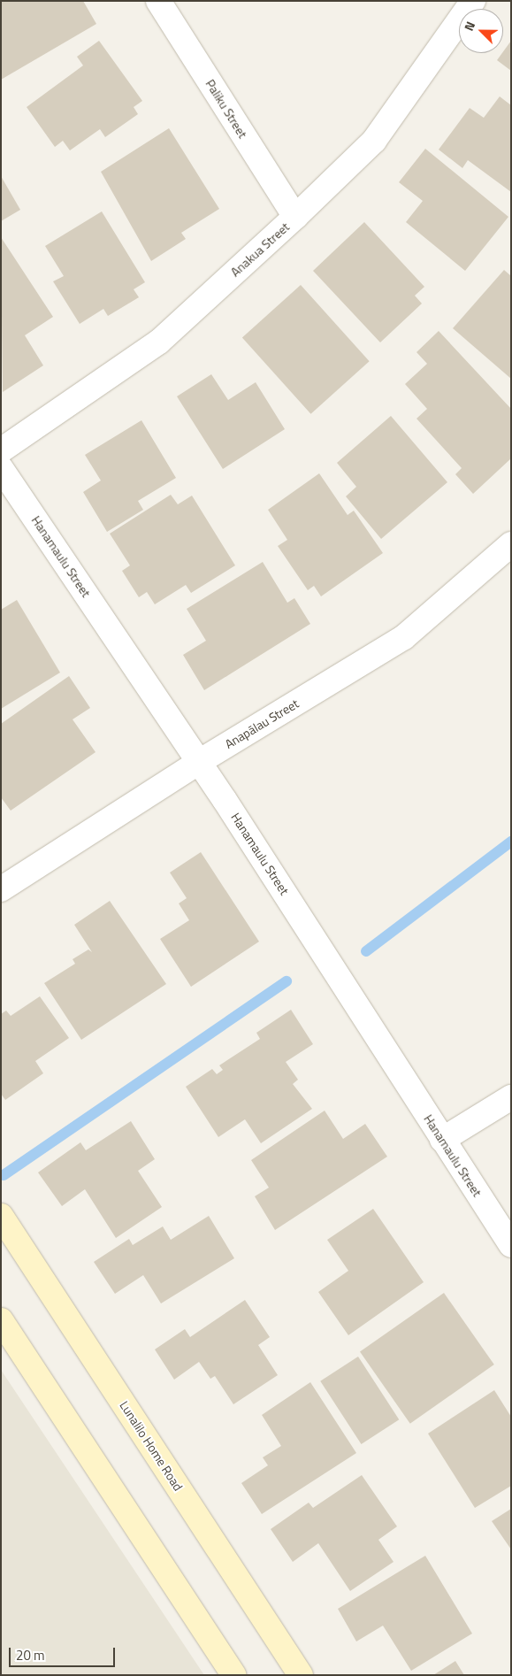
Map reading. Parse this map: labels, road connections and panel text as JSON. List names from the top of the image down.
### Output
{
  "streets": {
    "main road": ["Lunalilo Home Road"],
    "street": [
      "Paliku Street",
      "Anakua Street",
      "Hanamaulu Street",
      "Anapālau Street"
    ]
  },
  "crossings": [
    ["Paliku Street", "Anakua Street"],
    ["Hanamaulu Street", "Anapālau Street"]
  ],
  "scale_bar": "20 m",
  "north": "top left"
}
